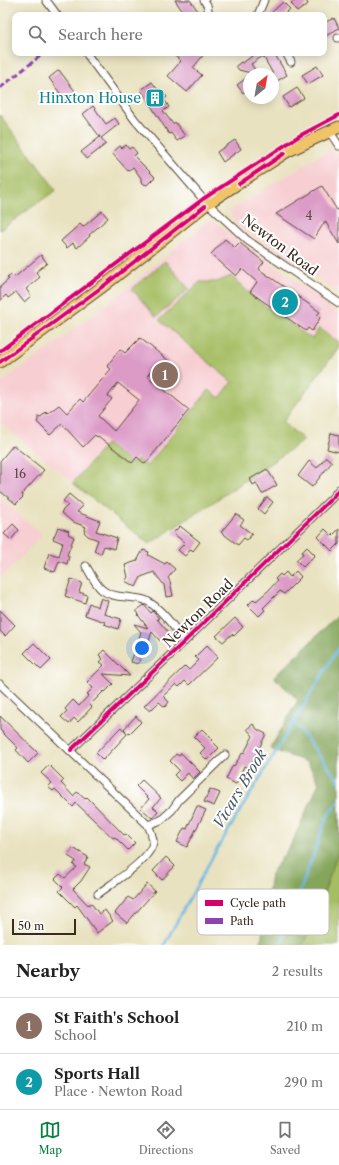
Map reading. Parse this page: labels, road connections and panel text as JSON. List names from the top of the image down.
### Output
{
  "streets": {
    "street": ["Newton Road"]
  },
  "water": ["Vicars Brook"],
  "places": {
    "building": ["Hinxton House"]
  },
  "house_numbers": ["4", "16"],
  "legend": ["Cycle path", "Path"],
  "scale_bar": "50 m",
  "north": "top right",
  "page": {
    "search": "Search here",
    "pins": ["2", "1"],
    "scale": "50 m",
    "heading": ["Nearby", "2 results"],
    "list": [
      {
        "mark": "1",
        "name": "St Faith's School",
        "note": "School",
        "value": "210 m"
      },
      {
        "mark": "2",
        "name": "Sports Hall",
        "note": "Place · Newton Road",
        "value": "290 m"
      }
    ],
    "nav": ["Map", "Directions", "Saved"]
  }
}
